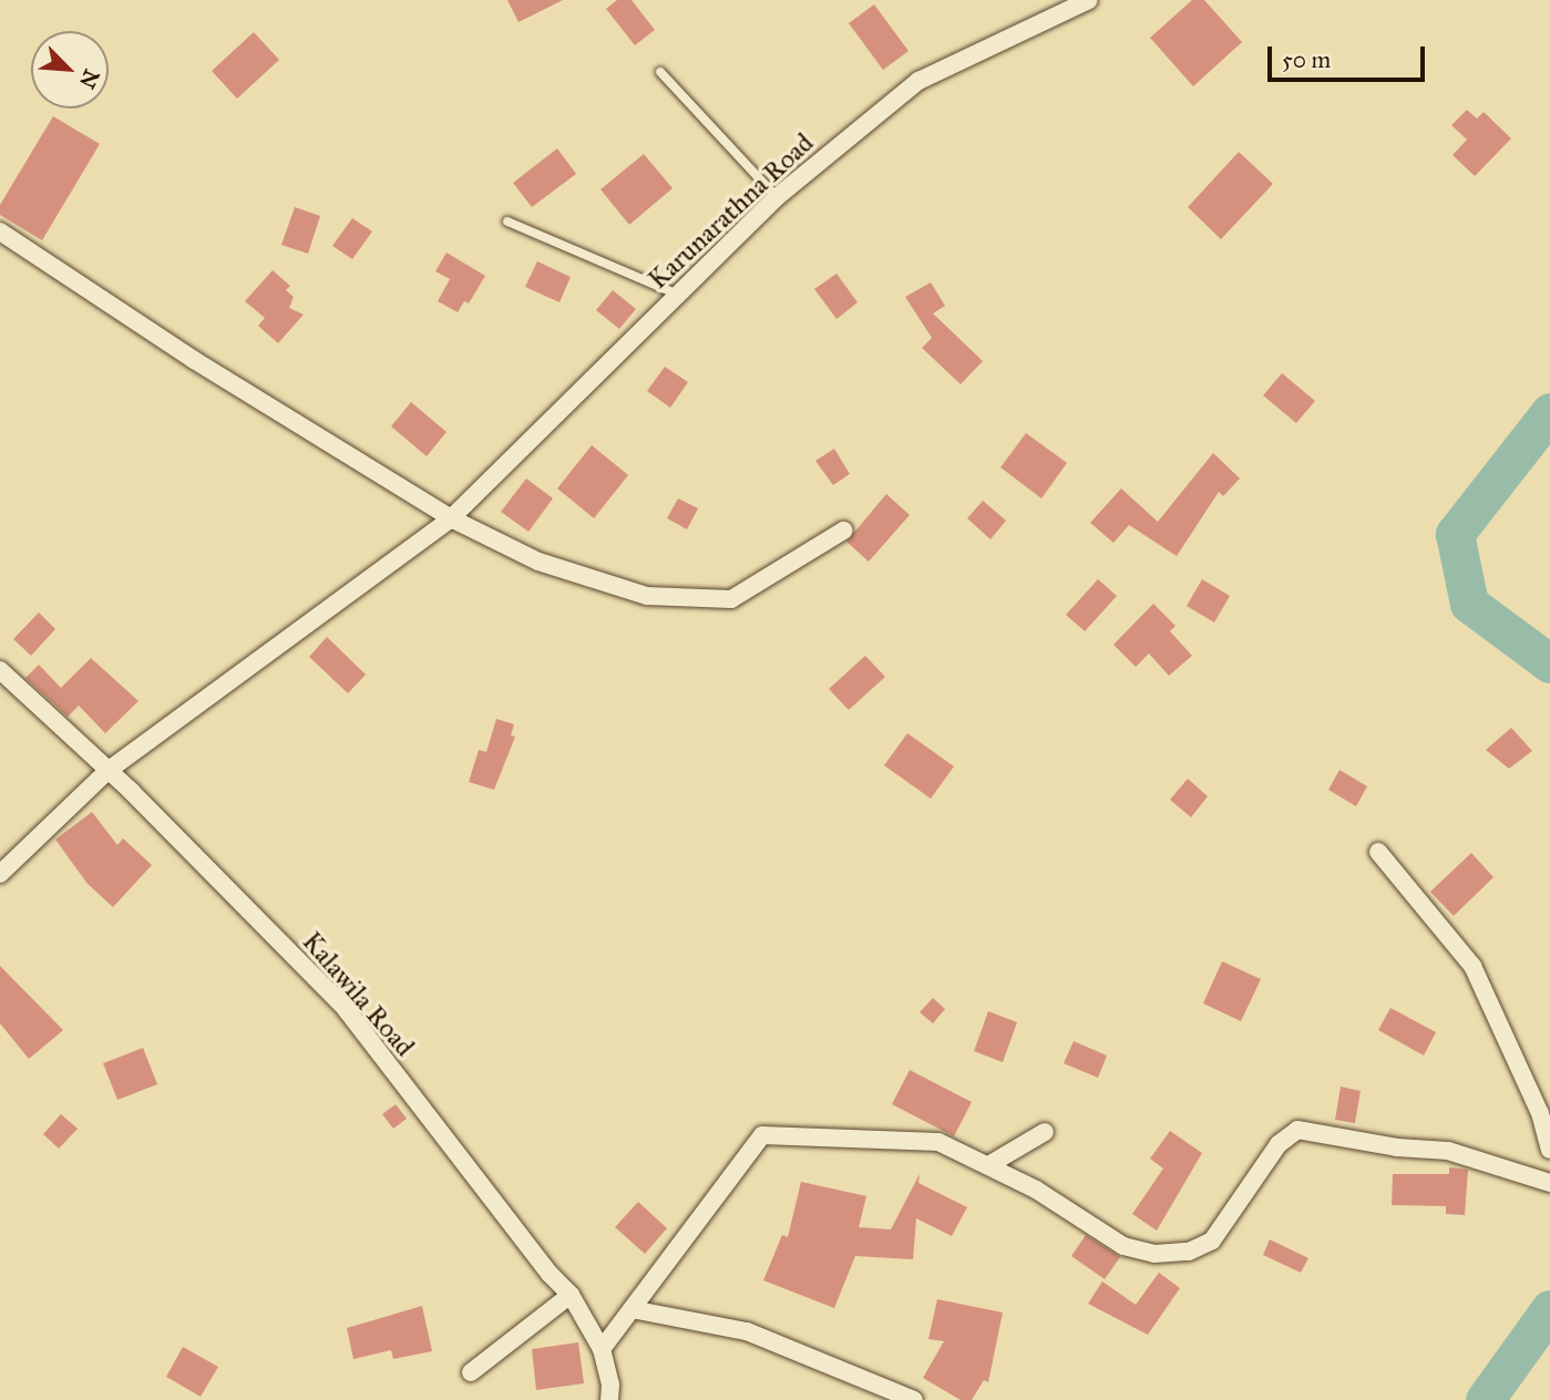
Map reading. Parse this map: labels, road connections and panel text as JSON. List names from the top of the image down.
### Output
{
  "streets": {
    "street": ["Karunarathna Road", "Kalawila Road"]
  },
  "crossings": [
    ["Karunarathna Road", "Kalawila Road"]
  ],
  "scale_bar": "50 m",
  "north": "bottom right"
}
